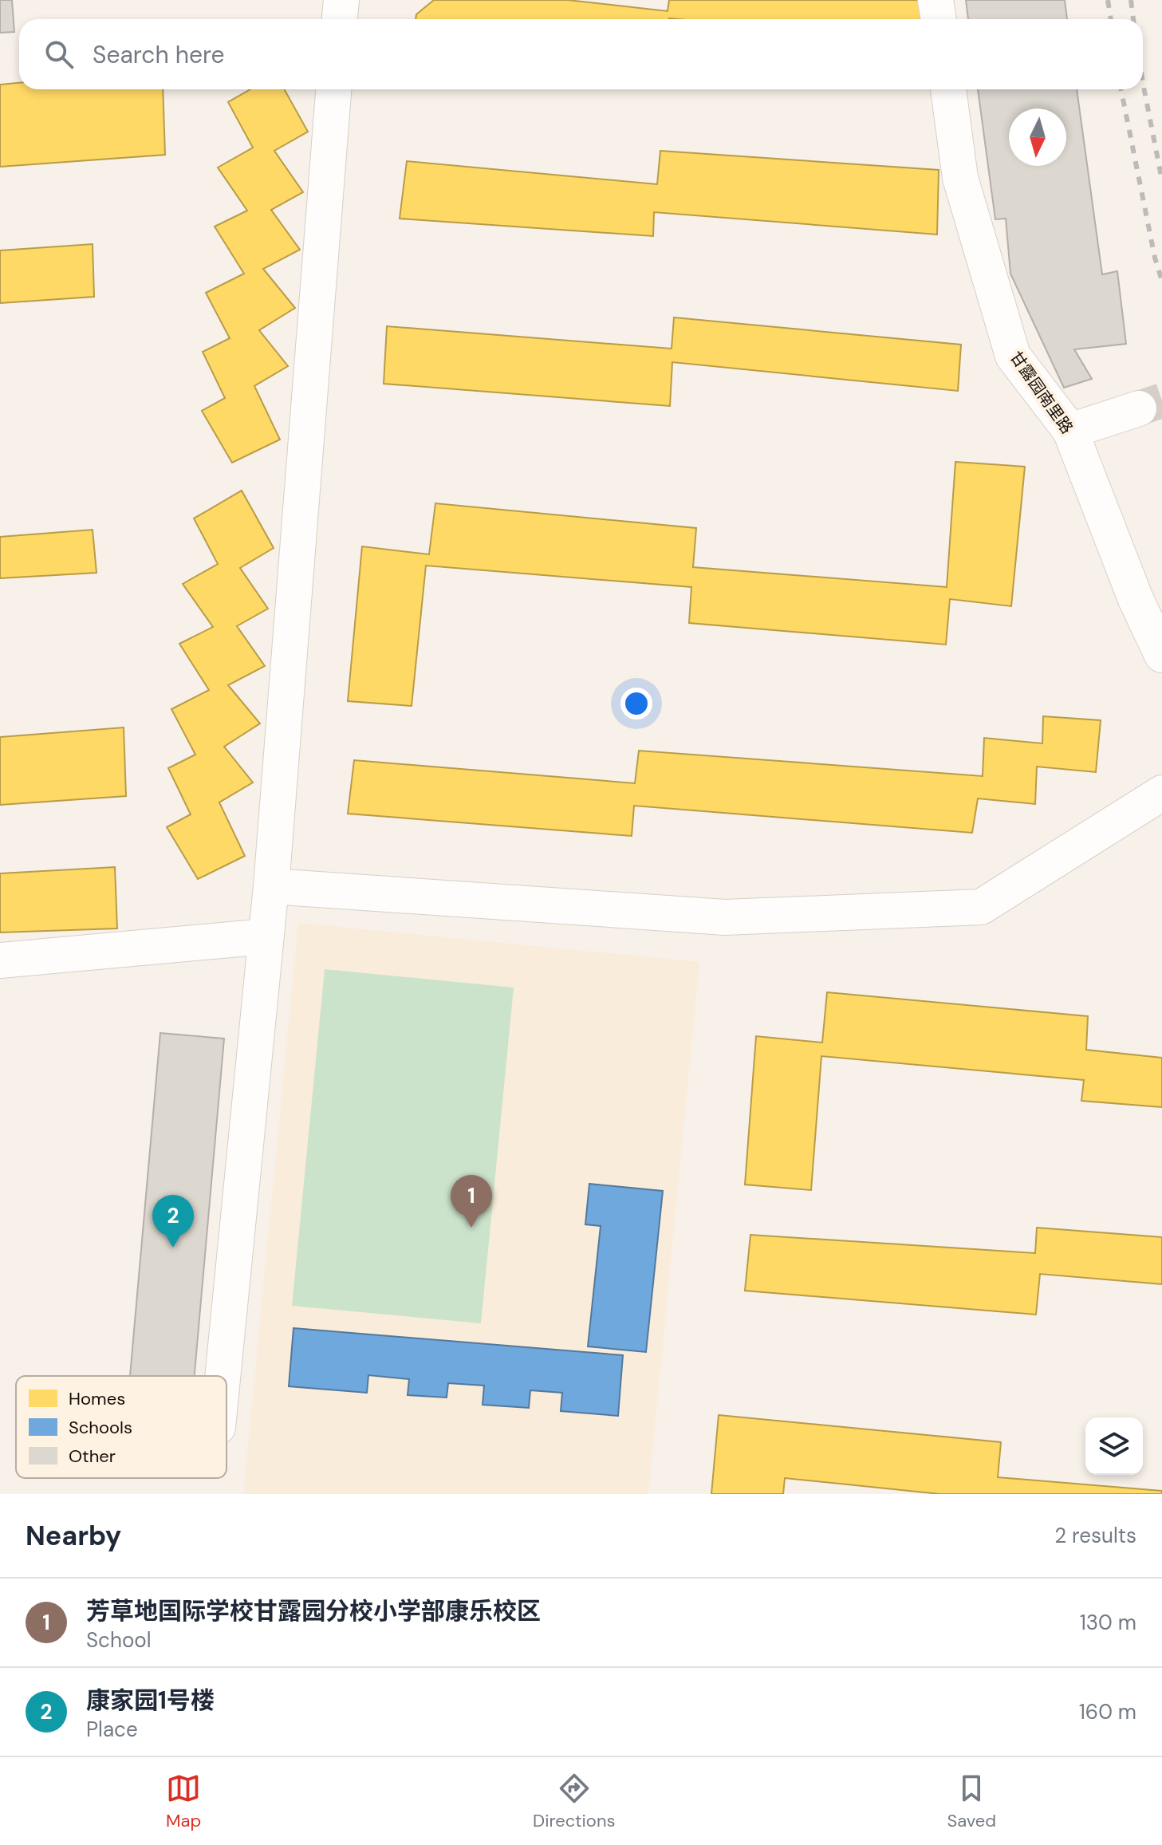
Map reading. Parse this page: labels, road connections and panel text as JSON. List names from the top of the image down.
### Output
{
  "streets": {
    "street": ["甘露园南里路"]
  },
  "legend": ["Homes", "Schools", "Other"],
  "north": "bottom",
  "page": {
    "search": "Search here",
    "pins": ["1", "2"],
    "heading": ["Nearby", "2 results"],
    "list": [
      {
        "mark": "1",
        "name": "芳草地国际学校甘露园分校小学部康乐校区",
        "note": "School",
        "value": "130 m"
      },
      {
        "mark": "2",
        "name": "康家园1号楼",
        "note": "Place",
        "value": "160 m"
      }
    ],
    "nav": ["Map", "Directions", "Saved"]
  }
}
